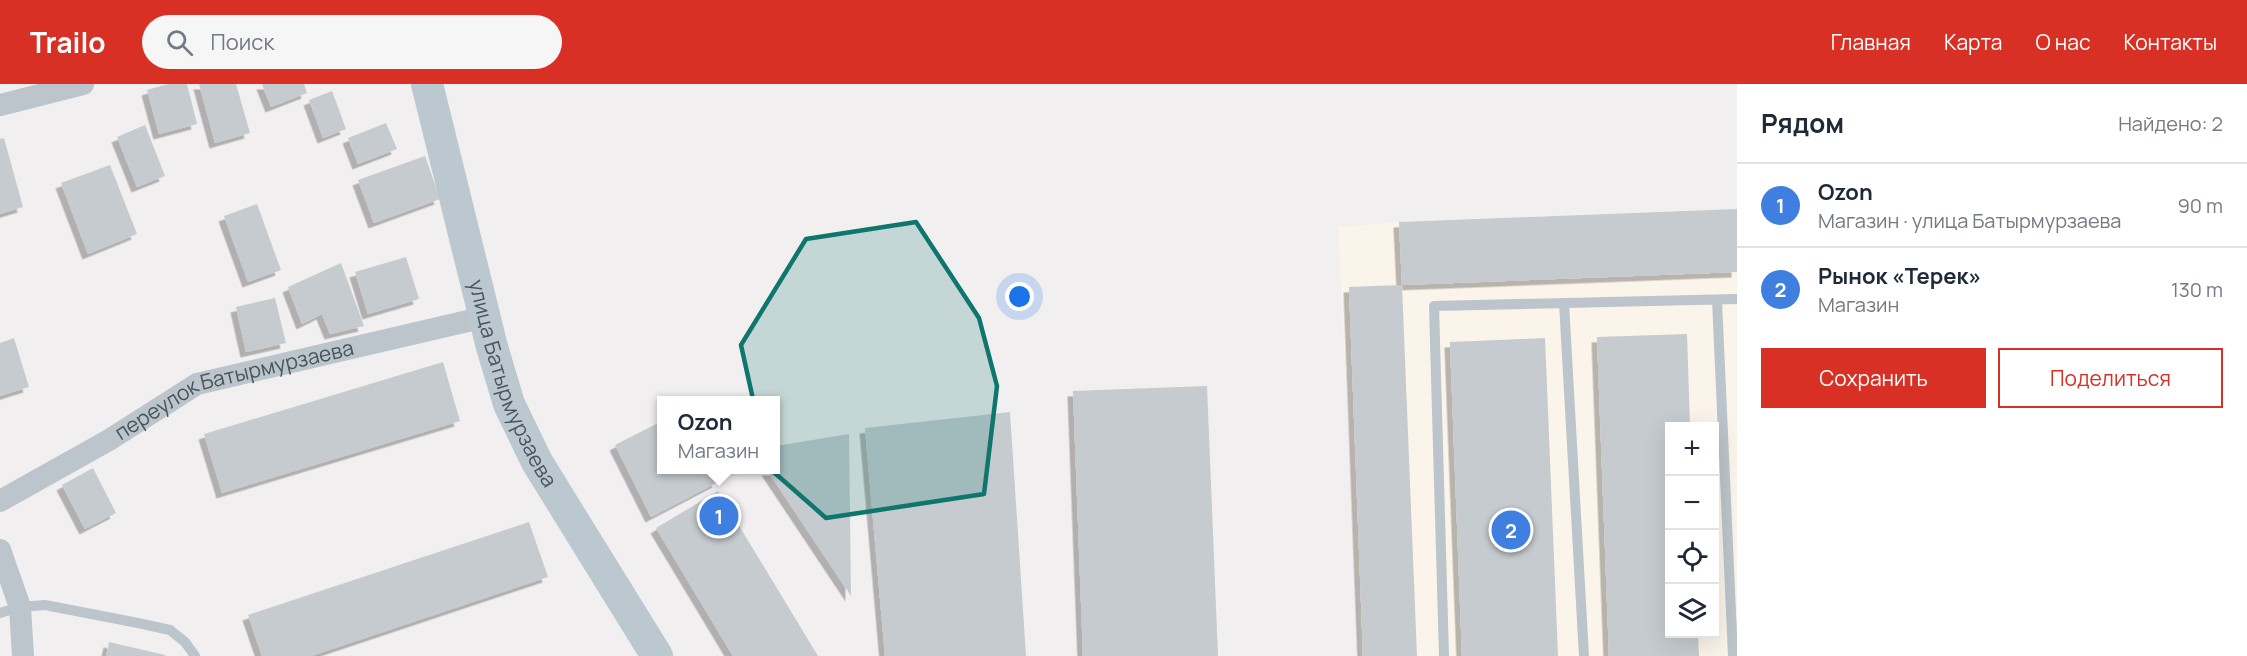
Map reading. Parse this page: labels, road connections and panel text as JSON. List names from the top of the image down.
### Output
{
  "streets": {
    "street": ["улица Батырмурзаева", "переулок Батырмурзаева"]
  },
  "crossings": [
    ["улица Батырмурзаева", "переулок Батырмурзаева"]
  ],
  "page": {
    "header": "Trailo",
    "search": "Поиск",
    "nav": [
      "Главная",
      "Карта",
      "О нас",
      "Контакты"
    ],
    "heading": ["Рядом", "Найдено: 2"],
    "list": [
      {
        "mark": "1",
        "name": "Ozon",
        "note": "Магазин · улица Батырмурзаева",
        "value": "90 m"
      },
      {
        "mark": "2",
        "name": "Рынок «Терек»",
        "note": "Магазин",
        "value": "130 m"
      }
    ],
    "buttons": ["Сохранить", "Поделиться"],
    "popup": ["Ozon", "Магазин"],
    "map_buttons": ["+", "−"],
    "pins": ["1", "2"]
  }
}
